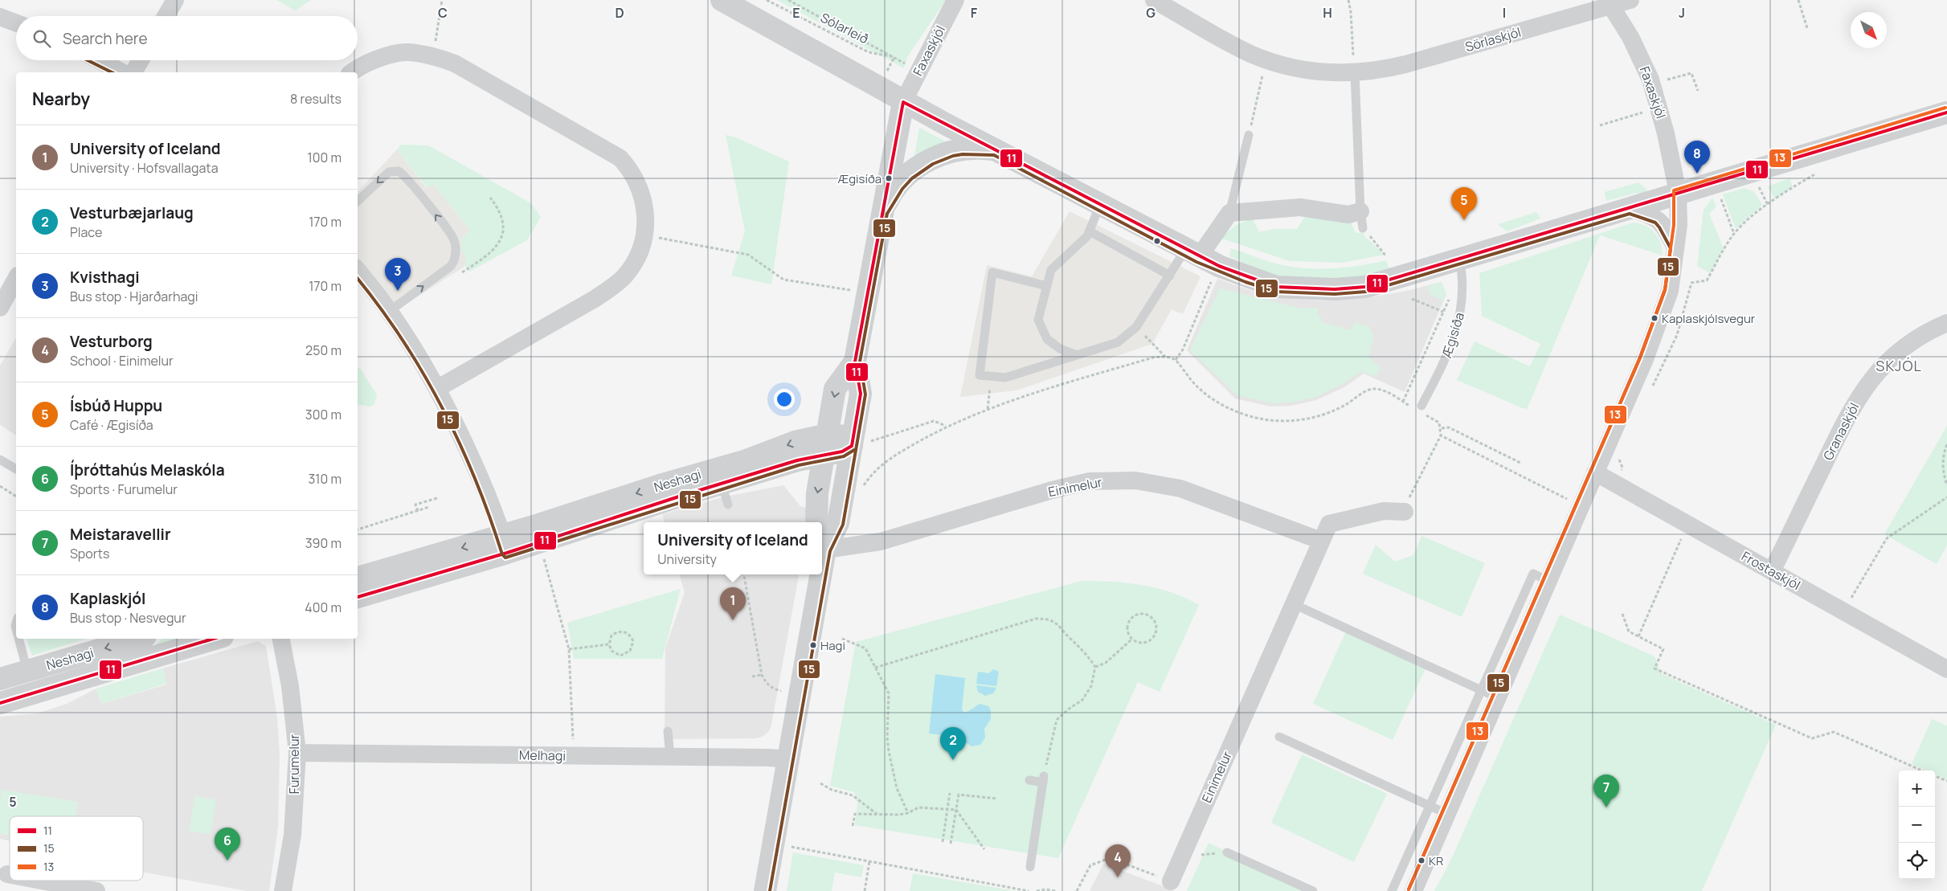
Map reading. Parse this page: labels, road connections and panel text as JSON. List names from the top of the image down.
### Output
{
  "streets": {
    "street": [
      "Sörlaskjól",
      "Faxaskjól",
      "Granaskjól",
      "Neshagi",
      "Einimelur",
      "Frostaskjól",
      "Melhagi",
      "Furumelur"
    ],
    "lane": ["Ægisíða"],
    "path": ["Sólarleið"]
  },
  "crossings": [
    ["Sörlaskjól", "Faxaskjól"],
    ["Granaskjól", "Frostaskjól"],
    ["Melhagi", "Furumelur"]
  ],
  "districts": ["SKJÓL"],
  "places": [
    "Ægisíða",
    "Kaplaskjólsvegur",
    "Hagi",
    "KR"
  ],
  "lines": ["transit line 15", "transit line 11", "transit line 13"],
  "legend": ["11", "15", "13"],
  "north": "bottom right",
  "page": {
    "search": "Search here",
    "heading": ["Nearby", "8 results"],
    "list": [
      {
        "mark": "1",
        "name": "University of Iceland",
        "note": "University · Hofsvallagata",
        "value": "100 m"
      },
      {
        "mark": "2",
        "name": "Vesturbæjarlaug",
        "note": "Place",
        "value": "170 m"
      },
      {
        "mark": "3",
        "name": "Kvisthagi",
        "note": "Bus stop · Hjarðarhagi",
        "value": "170 m"
      },
      {
        "mark": "4",
        "name": "Vesturborg",
        "note": "School · Einimelur",
        "value": "250 m"
      },
      {
        "mark": "5",
        "name": "Ísbúð Huppu",
        "note": "Café · Ægisíða",
        "value": "300 m"
      },
      {
        "mark": "6",
        "name": "Íþróttahús Melaskóla",
        "note": "Sports · Furumelur",
        "value": "310 m"
      },
      {
        "mark": "7",
        "name": "Meistaravellir",
        "note": "Sports",
        "value": "390 m"
      },
      {
        "mark": "8",
        "name": "Kaplaskjól",
        "note": "Bus stop · Nesvegur",
        "value": "400 m"
      }
    ],
    "pins": [
      "8",
      "5",
      "3",
      "1",
      "2",
      "7",
      "6",
      "4"
    ],
    "popup": ["University of Iceland", "University"],
    "map_buttons": ["+", "−"]
  },
  "grid": {
    "columns": [
      "C",
      "D",
      "E",
      "F",
      "G",
      "H",
      "I",
      "J"
    ],
    "rows": ["5"]
  }
}
